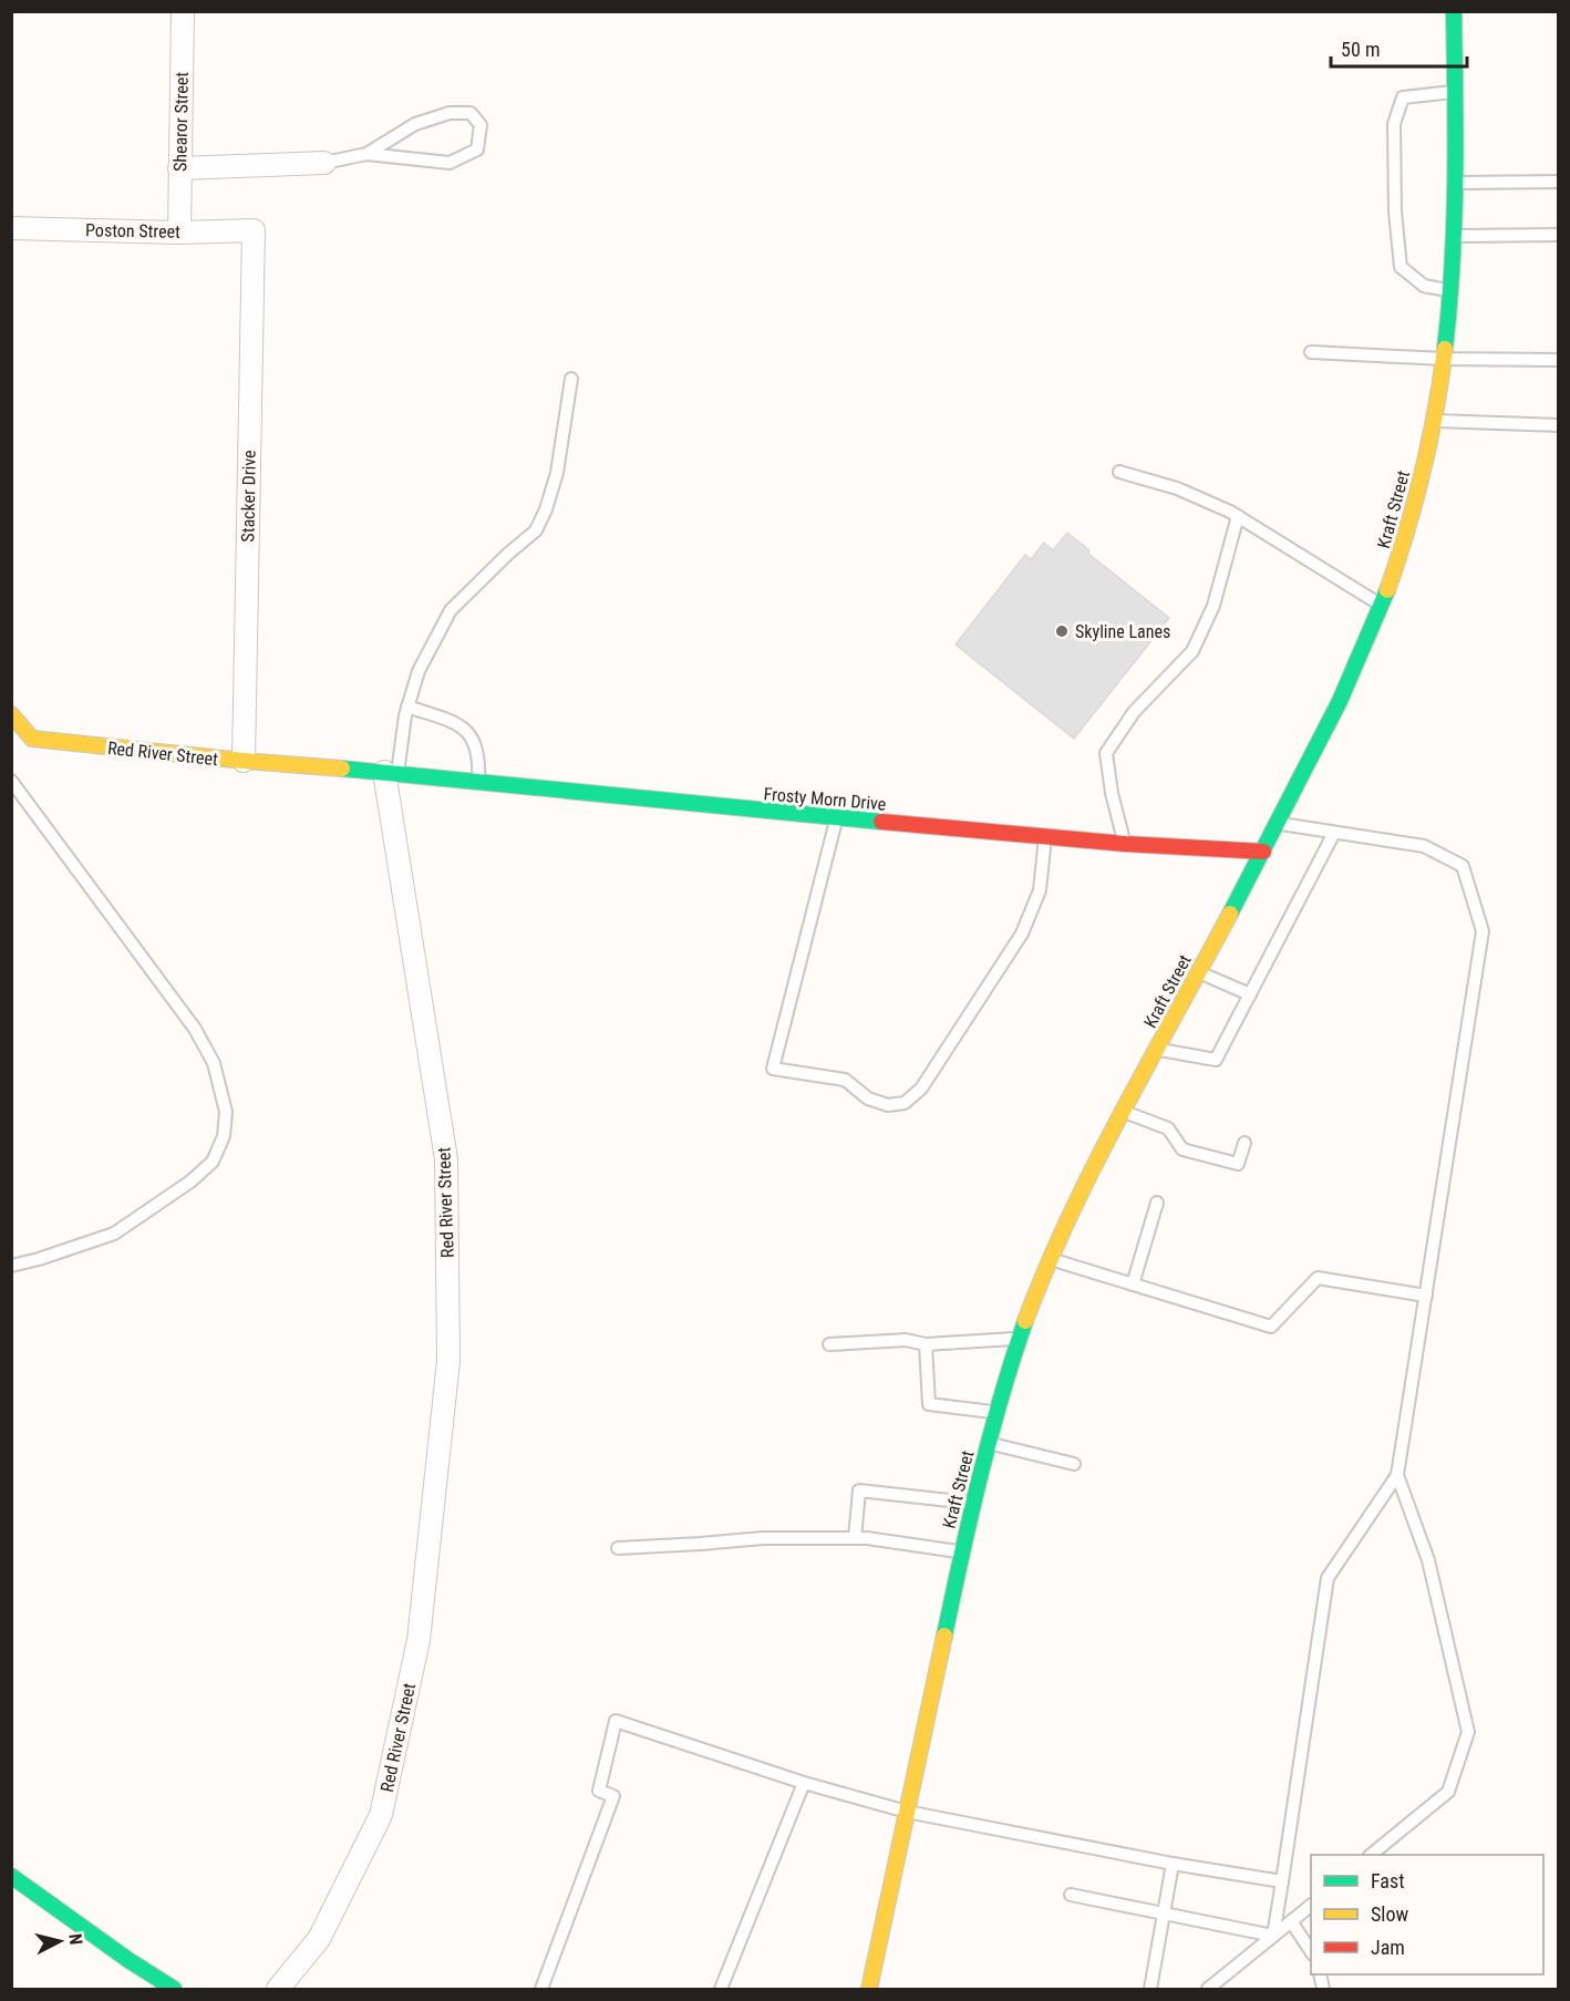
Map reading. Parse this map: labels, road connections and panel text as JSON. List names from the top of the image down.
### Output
{
  "streets": {
    "main road": ["Kraft Street", "Red River Street", "Frosty Morn Drive"],
    "street": ["Shearor Street", "Poston Street", "Stacker Drive"]
  },
  "crossings": [
    ["Shearor Street", "Poston Street"],
    ["Poston Street", "Stacker Drive"],
    ["Stacker Drive", "Red River Street"],
    ["Kraft Street", "Frosty Morn Drive"],
    ["Red River Street", "Frosty Morn Drive"]
  ],
  "places": ["Skyline Lanes"],
  "legend": ["Fast", "Slow", "Jam"],
  "scale_bar": "50 m",
  "north": "right"
}
